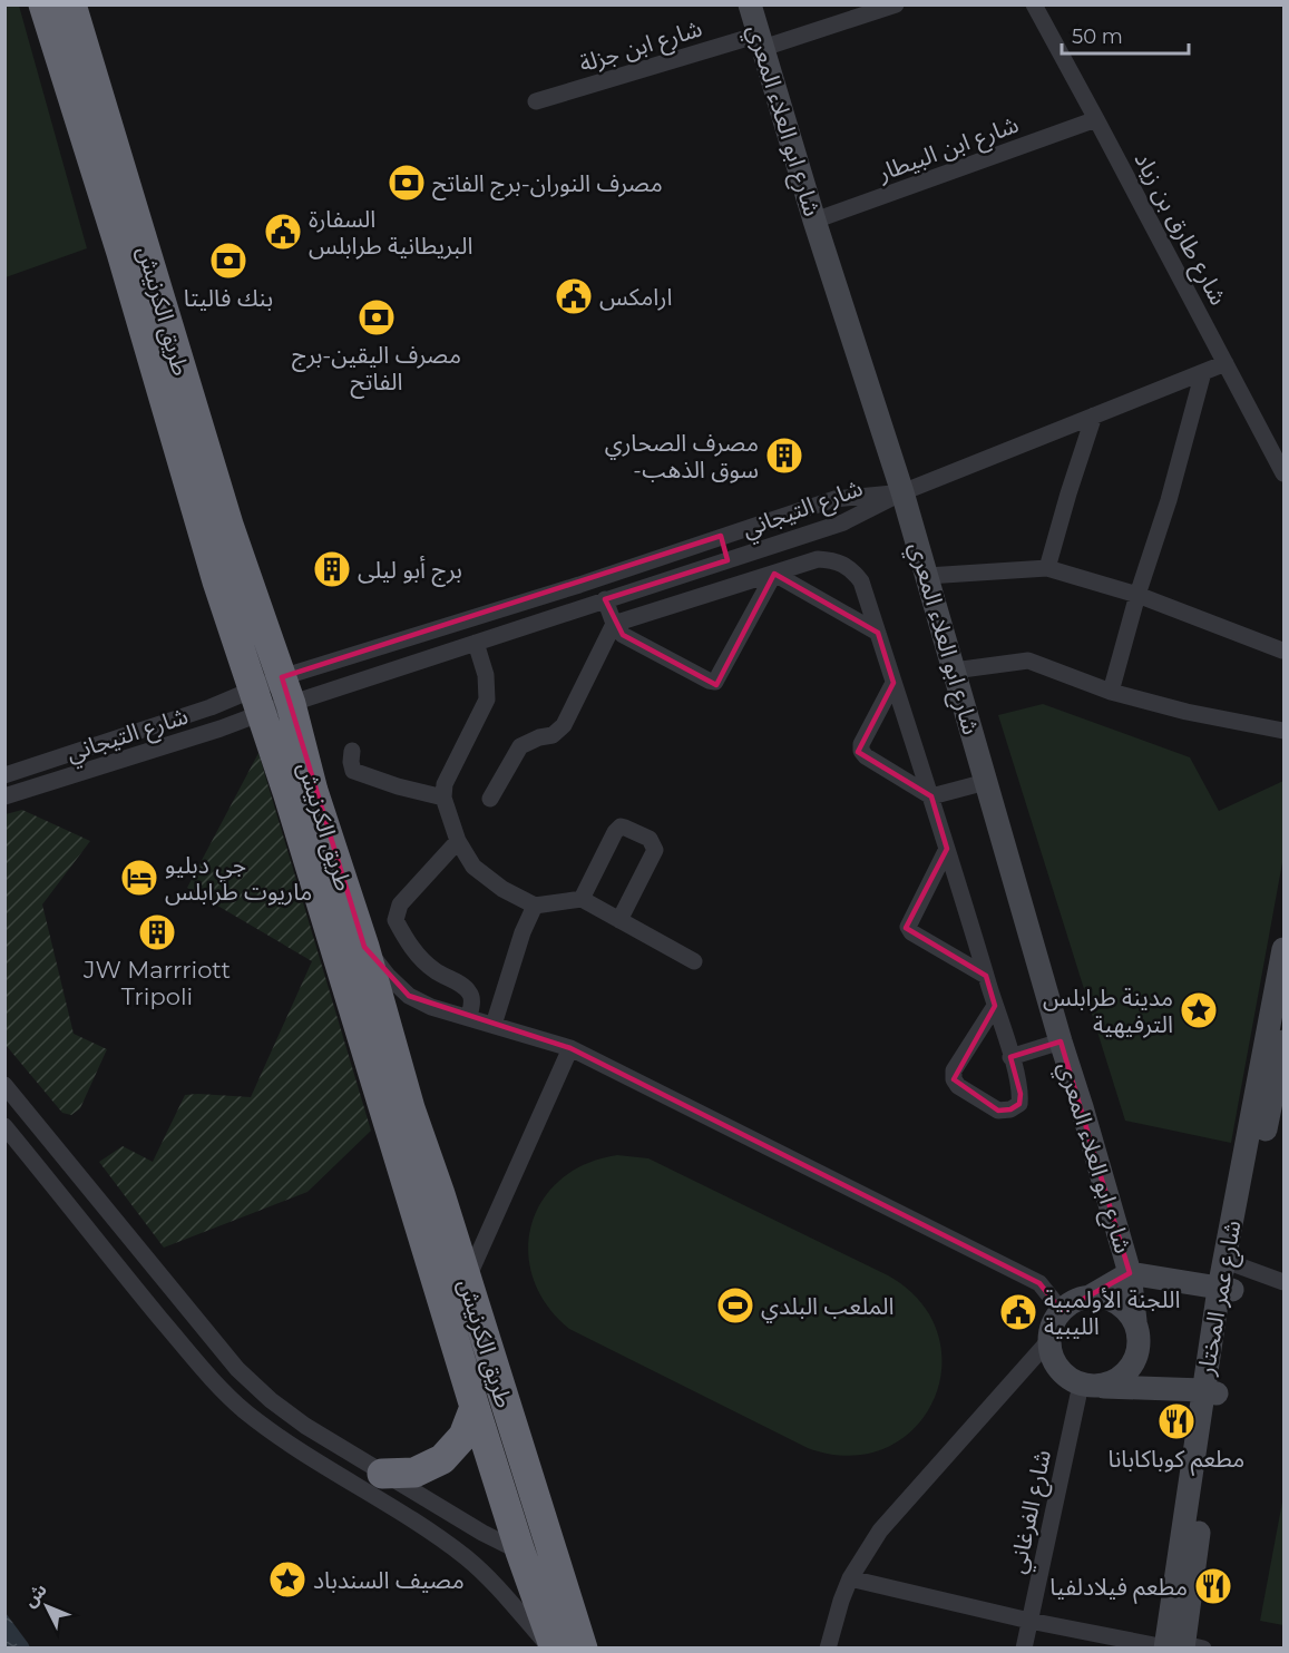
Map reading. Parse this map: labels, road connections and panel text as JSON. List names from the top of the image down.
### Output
{
  "streets": {
    "highway": ["طريق الكرنيش"],
    "street": [
      "شارع ابن جزلة",
      "شارع ابو العلاء المعري",
      "شارع ابن البيطار",
      "شارع طارق بن زياد",
      "شارع التيجاني",
      "شارع عمر المختار",
      "شارع الفرغاني"
    ]
  },
  "crossings": [
    ["شارع ابن جزلة", "شارع ابو العلاء المعري"],
    ["شارع ابو العلاء المعري", "شارع ابن البيطار"],
    ["شارع ابو العلاء المعري", "شارع التيجاني"],
    ["شارع ابو العلاء المعري", "شارع الفرغاني"],
    ["شارع ابن البيطار", "شارع طارق بن زياد"],
    ["طريق الكرنيش", "شارع التيجاني"]
  ],
  "places": {
    "bank": ["مصرف النوران-برج الفاتح", "بنك فاليتا", "مصرف اليقين-برج الفاتح"],
    "public building": ["السفارة البريطانية طرابلس", "ارامكس", "اللجنة الأولمبية الليبية"],
    "building": ["مصرف الصحاري -سوق الذهب", "برج أبو ليلى", "JW Marrriott Tripoli"],
    "hotel": ["جي دبليو ماريوت طرابلس"],
    "place": ["مدينة طرابلس الترفيهية", "مصيف السندباد"],
    "sports": ["الملعب البلدي"],
    "restaurant": ["مطعم كوباكابانا", "مطعم فيلادلفيا"]
  },
  "scale_bar": "50 m",
  "north": "top left"
}
